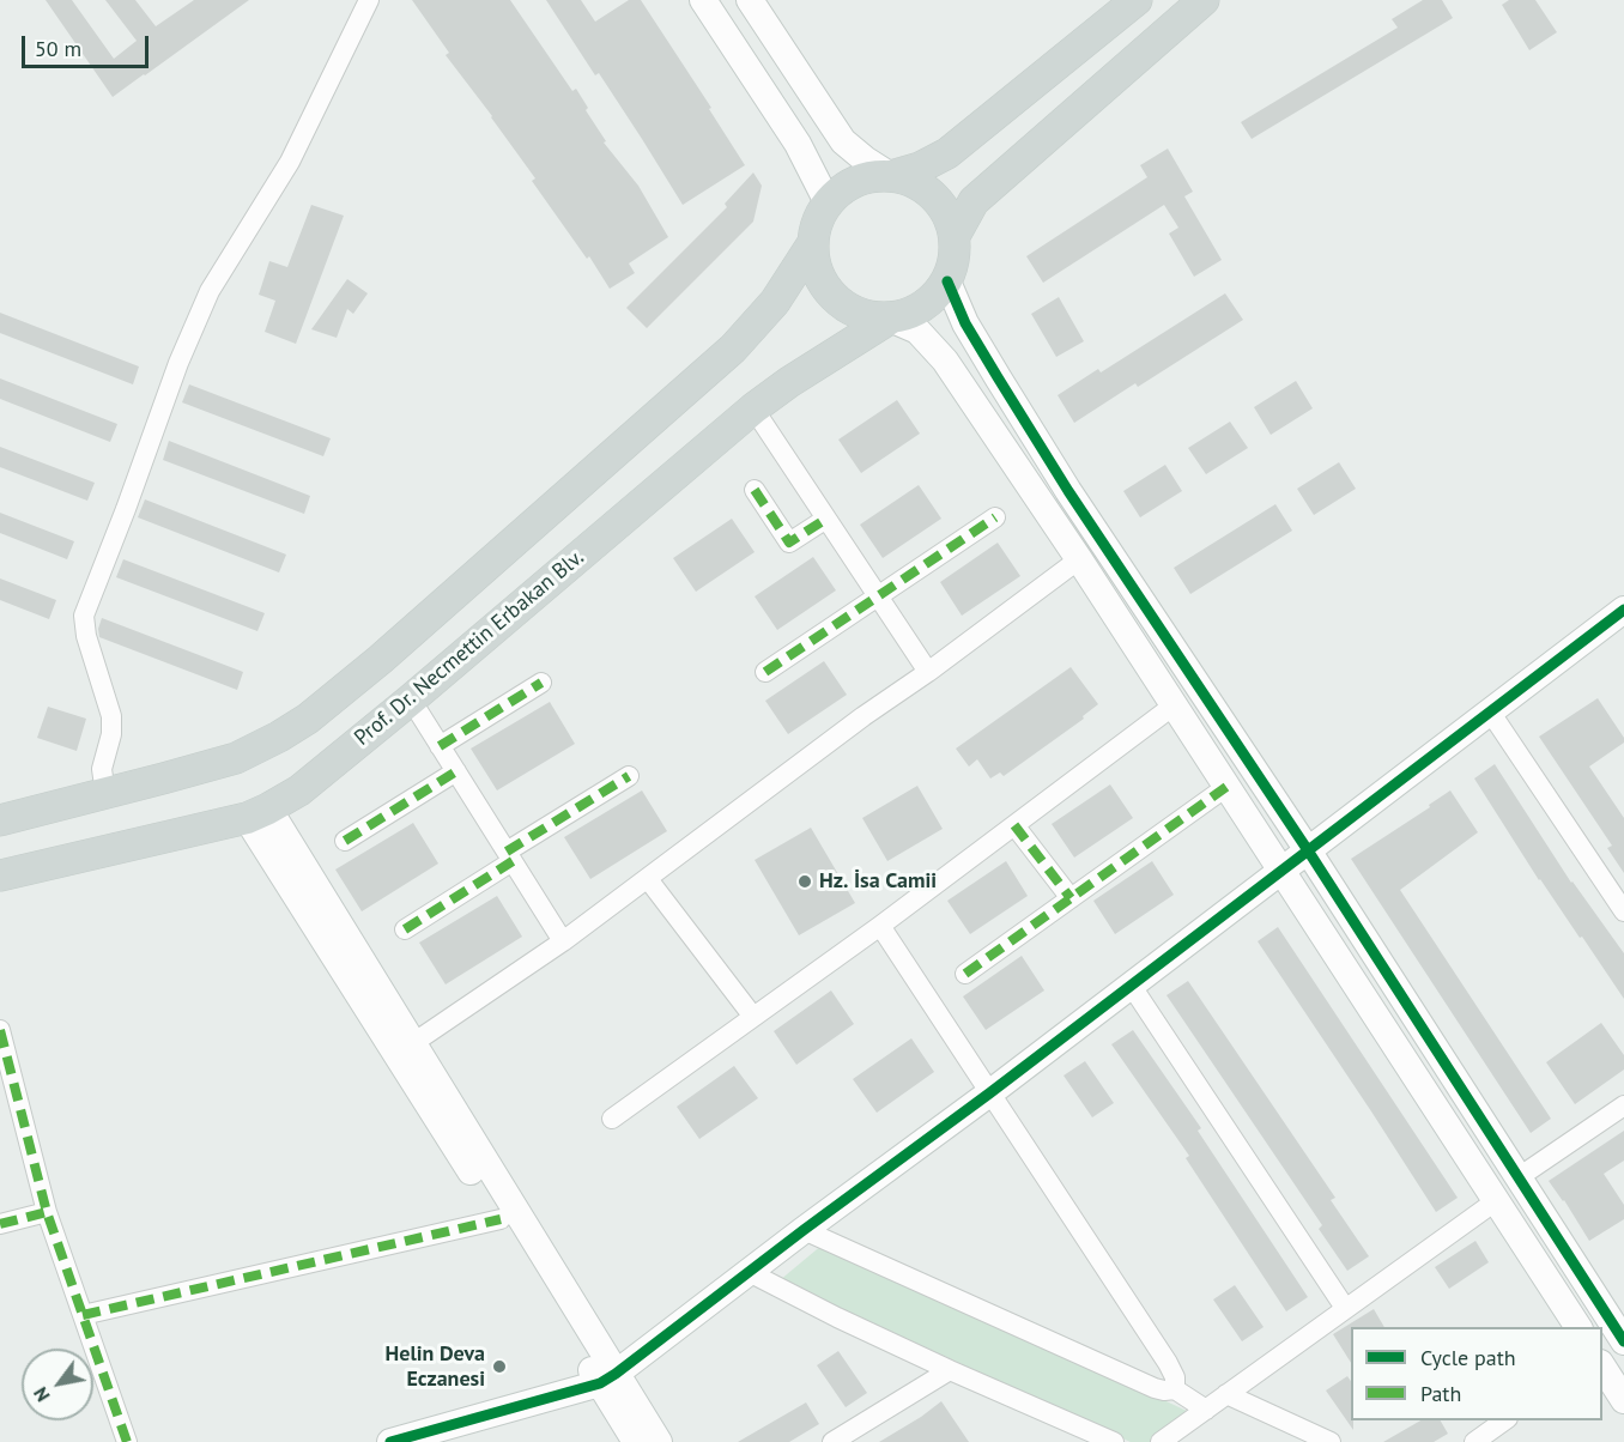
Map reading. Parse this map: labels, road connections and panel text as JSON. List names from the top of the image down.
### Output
{
  "streets": {
    "main road": ["Prof. Dr. Necmettin Erbakan Blv."]
  },
  "places": ["Hz. İsa Camii", "Helin Deva Eczanesi"],
  "legend": ["Cycle path", "Path"],
  "scale_bar": "50 m",
  "north": "bottom left"
}
